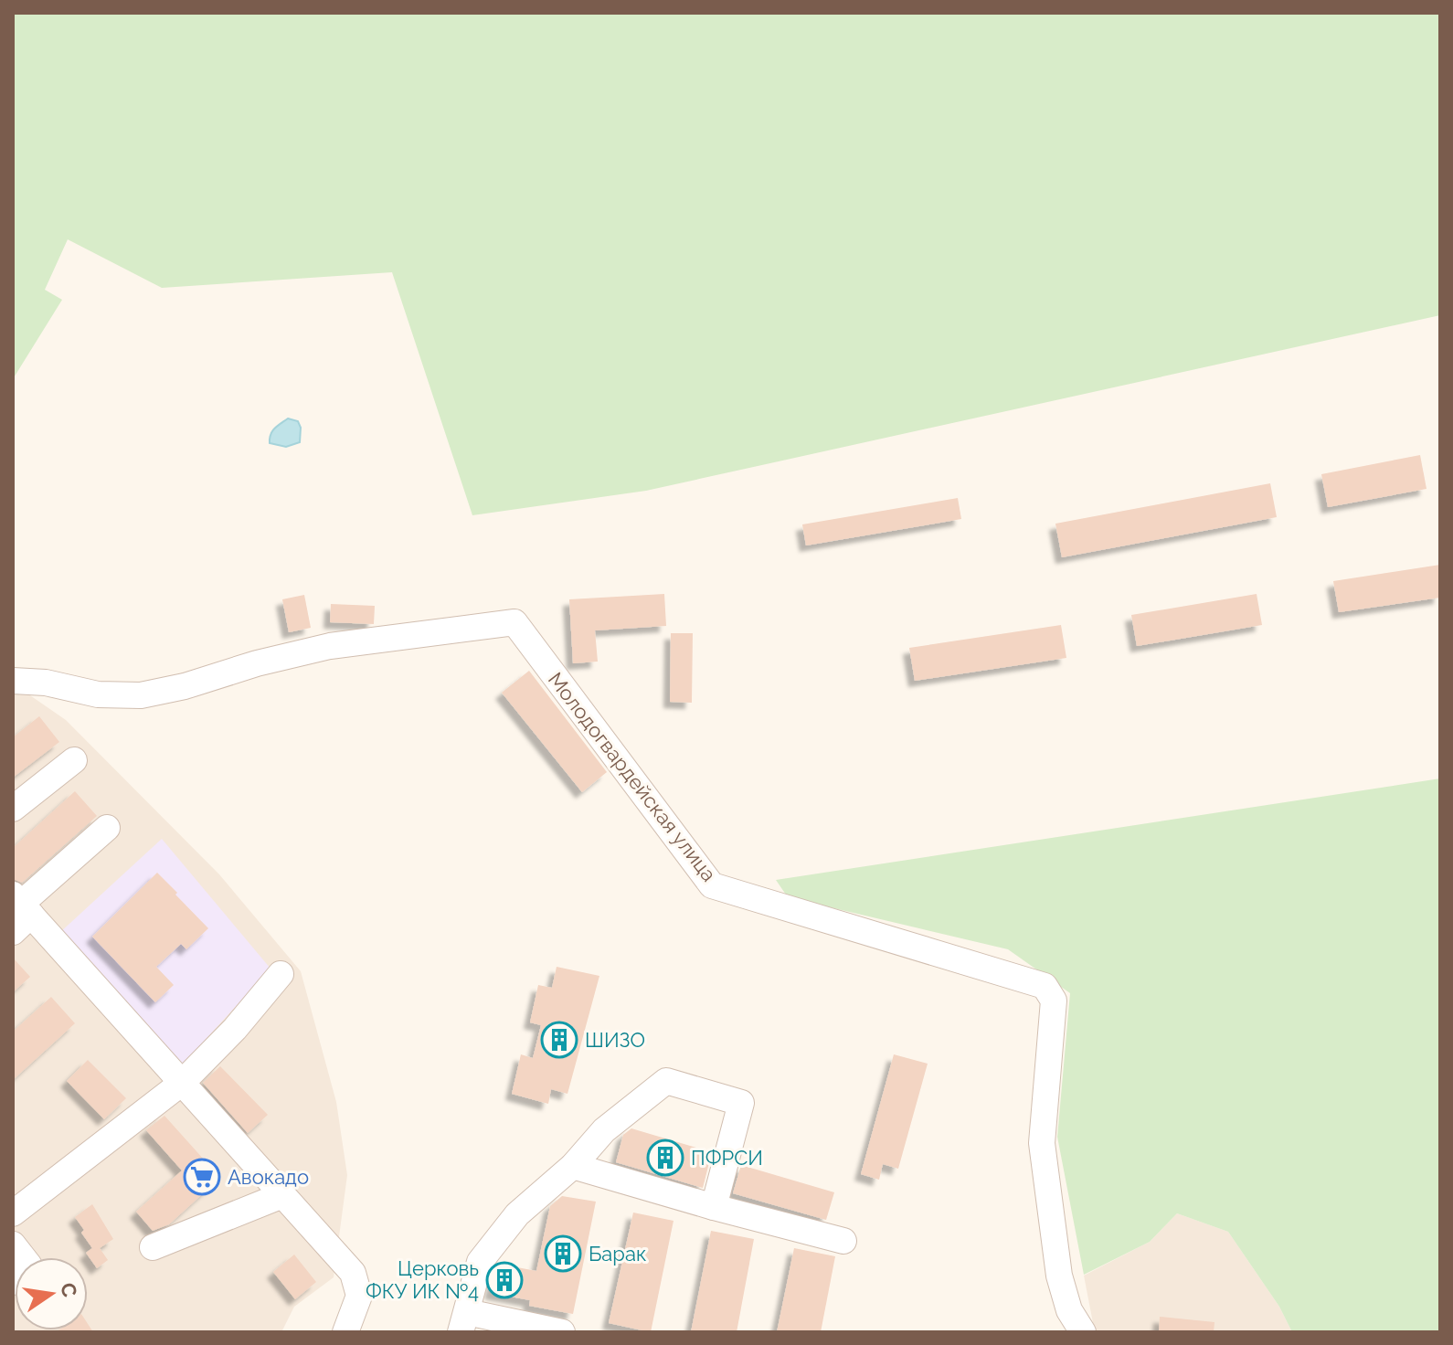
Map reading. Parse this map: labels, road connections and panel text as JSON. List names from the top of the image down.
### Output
{
  "streets": {
    "street": ["Молодогвардейская улица"]
  },
  "places": {
    "building": [
      "ШИЗО",
      "ПФРСИ",
      "Барак",
      "Церковь ФКУ ИК №4"
    ],
    "supermarket": ["Авокадо"]
  },
  "north": "right"
}
